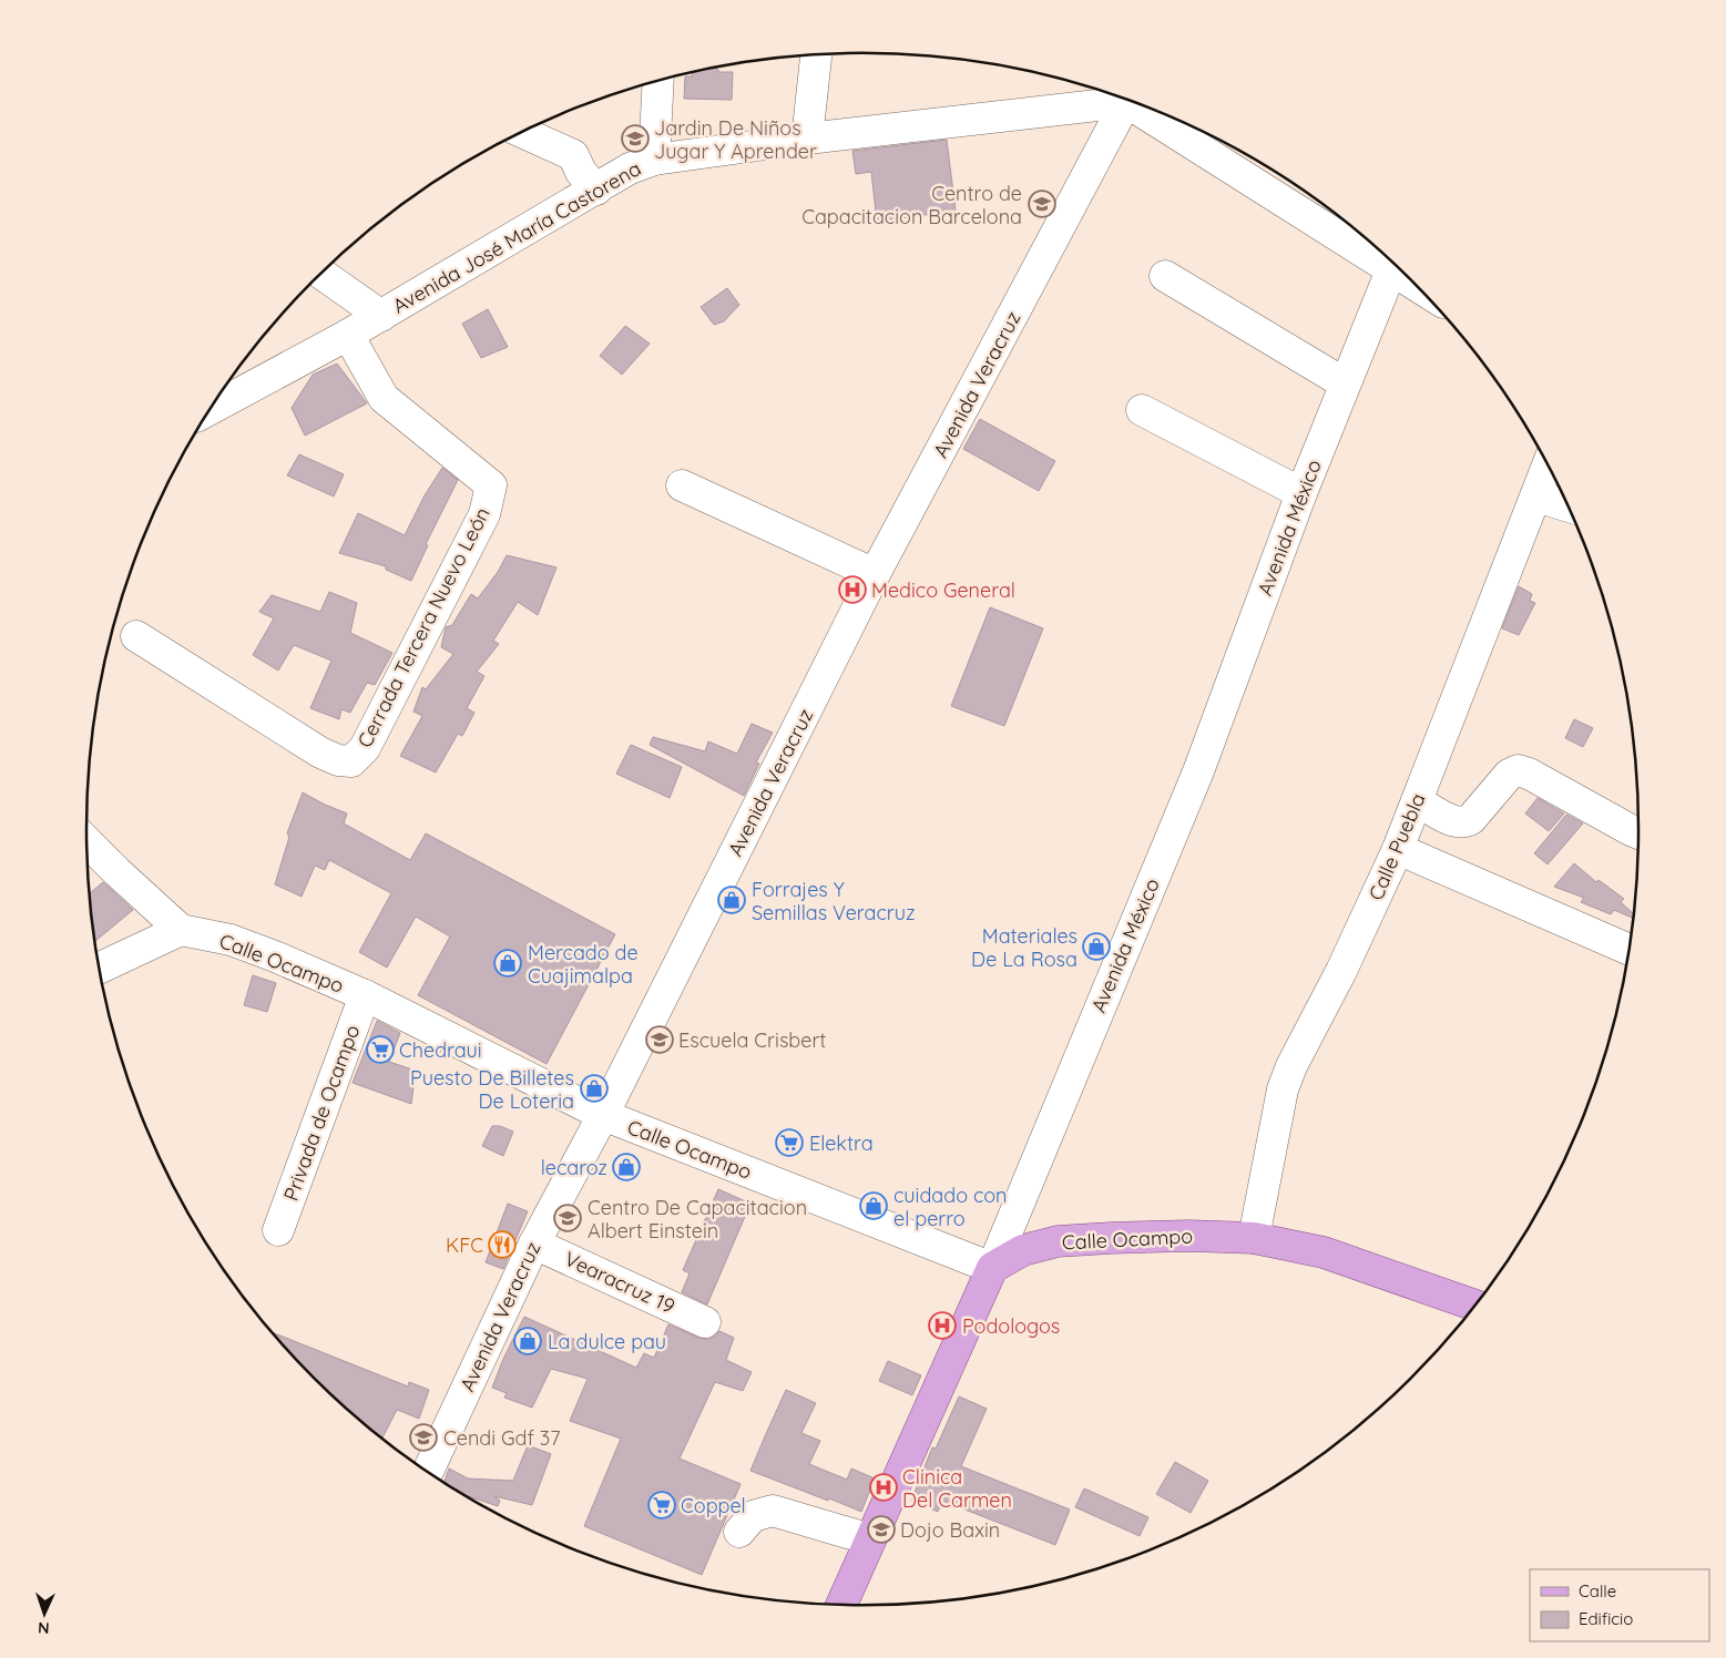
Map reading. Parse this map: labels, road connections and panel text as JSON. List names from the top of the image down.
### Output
{
  "streets": {
    "main road": ["Avenida México", "Calle Ocampo"],
    "street": [
      "Avenida José María Castorena",
      "Avenida Veracruz",
      "Cerrada Tercera Nuevo León",
      "Calle Puebla",
      "Privada de Ocampo",
      "Vearacruz 19"
    ]
  },
  "crossings": [
    ["Avenida José María Castorena", "Cerrada Tercera Nuevo León"],
    ["Avenida Veracruz", "Calle Ocampo"],
    ["Avenida Veracruz", "Vearacruz 19"],
    ["Avenida México", "Calle Ocampo"],
    ["Calle Puebla", "Calle Ocampo"],
    ["Calle Ocampo", "Privada de Ocampo"]
  ],
  "places": {
    "school or university": [
      "Jardin De Niños Jugar Y Aprender",
      "Centro de Capacitacion Barcelona",
      "Escuela Crisbert",
      "Centro De Capacitacion Albert Einstein",
      "Cendi Gdf 37",
      "Dojo Baxin"
    ],
    "hospital": ["Medico General", "Podologos", "Clinica Del Carmen"],
    "shop": [
      "Forrajes Y Semillas Veracruz",
      "Materiales De La Rosa",
      "Mercado de Cuajimalpa",
      "Puesto De Billetes De Loteria",
      "lecaroz",
      "cuidado con el perro",
      "La dulce pau"
    ],
    "supermarket": ["Chedraui", "Elektra", "Coppel"],
    "restaurant": ["KFC"]
  },
  "legend": ["Calle", "Edificio"],
  "north": "bottom"
}
